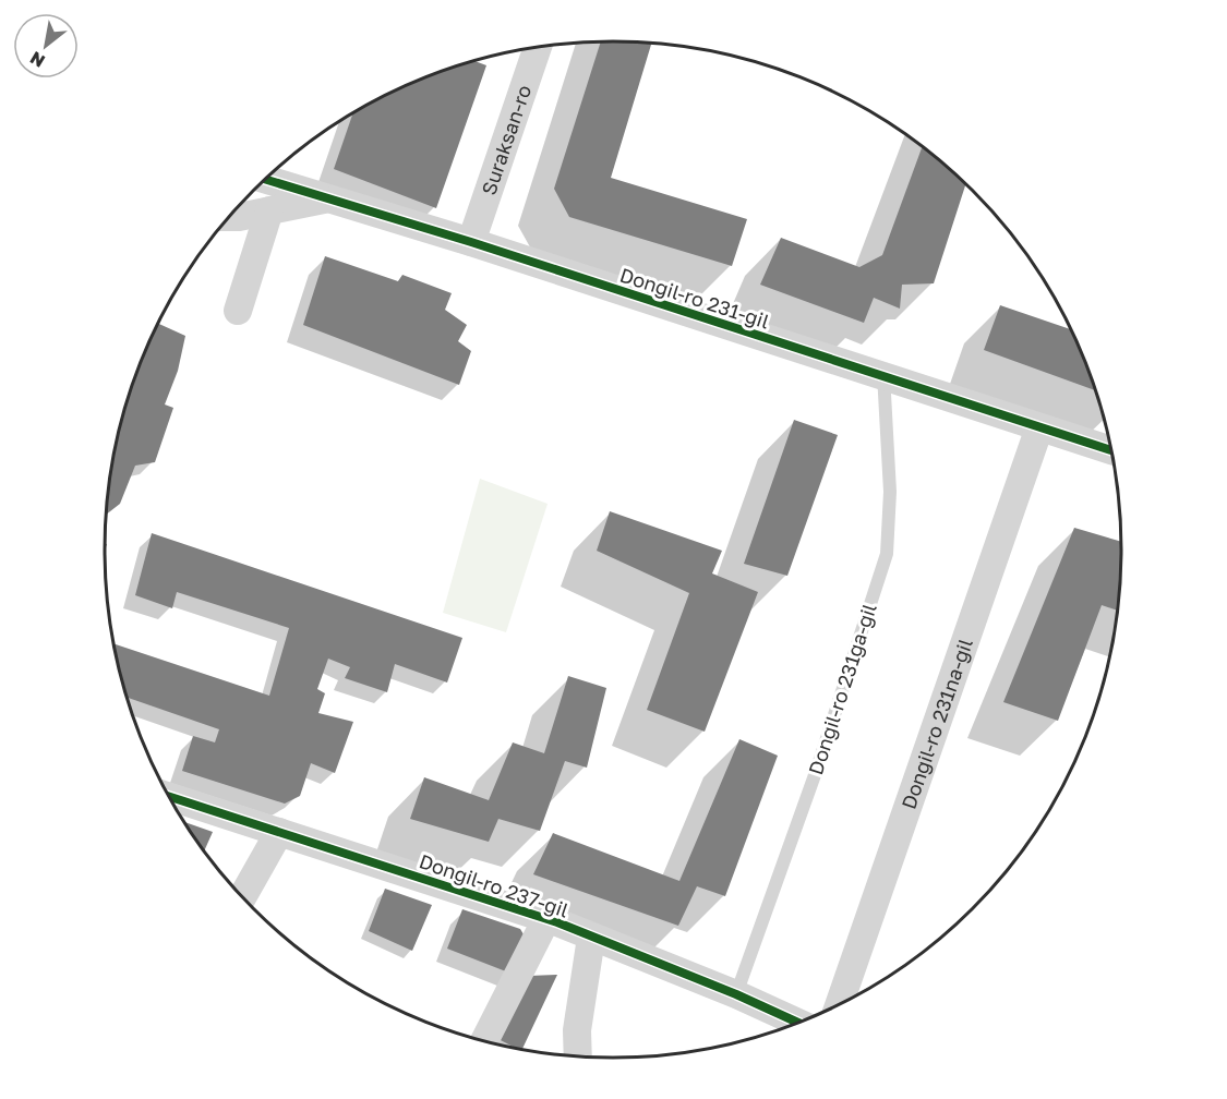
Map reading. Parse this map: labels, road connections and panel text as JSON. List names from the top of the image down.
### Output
{
  "streets": {
    "street": [
      "Suraksan-ro",
      "Dongil-ro 231-gil",
      "Dongil-ro 231na-gil",
      "Dongil-ro 237-gil"
    ],
    "lane": ["Dongil-ro 231ga-gil"]
  },
  "crossings": [
    ["Suraksan-ro", "Dongil-ro 231-gil"],
    ["Dongil-ro 231-gil", "Dongil-ro 231ga-gil"],
    ["Dongil-ro 231-gil", "Dongil-ro 231na-gil"],
    ["Dongil-ro 231ga-gil", "Dongil-ro 237-gil"]
  ],
  "north": "bottom left"
}
